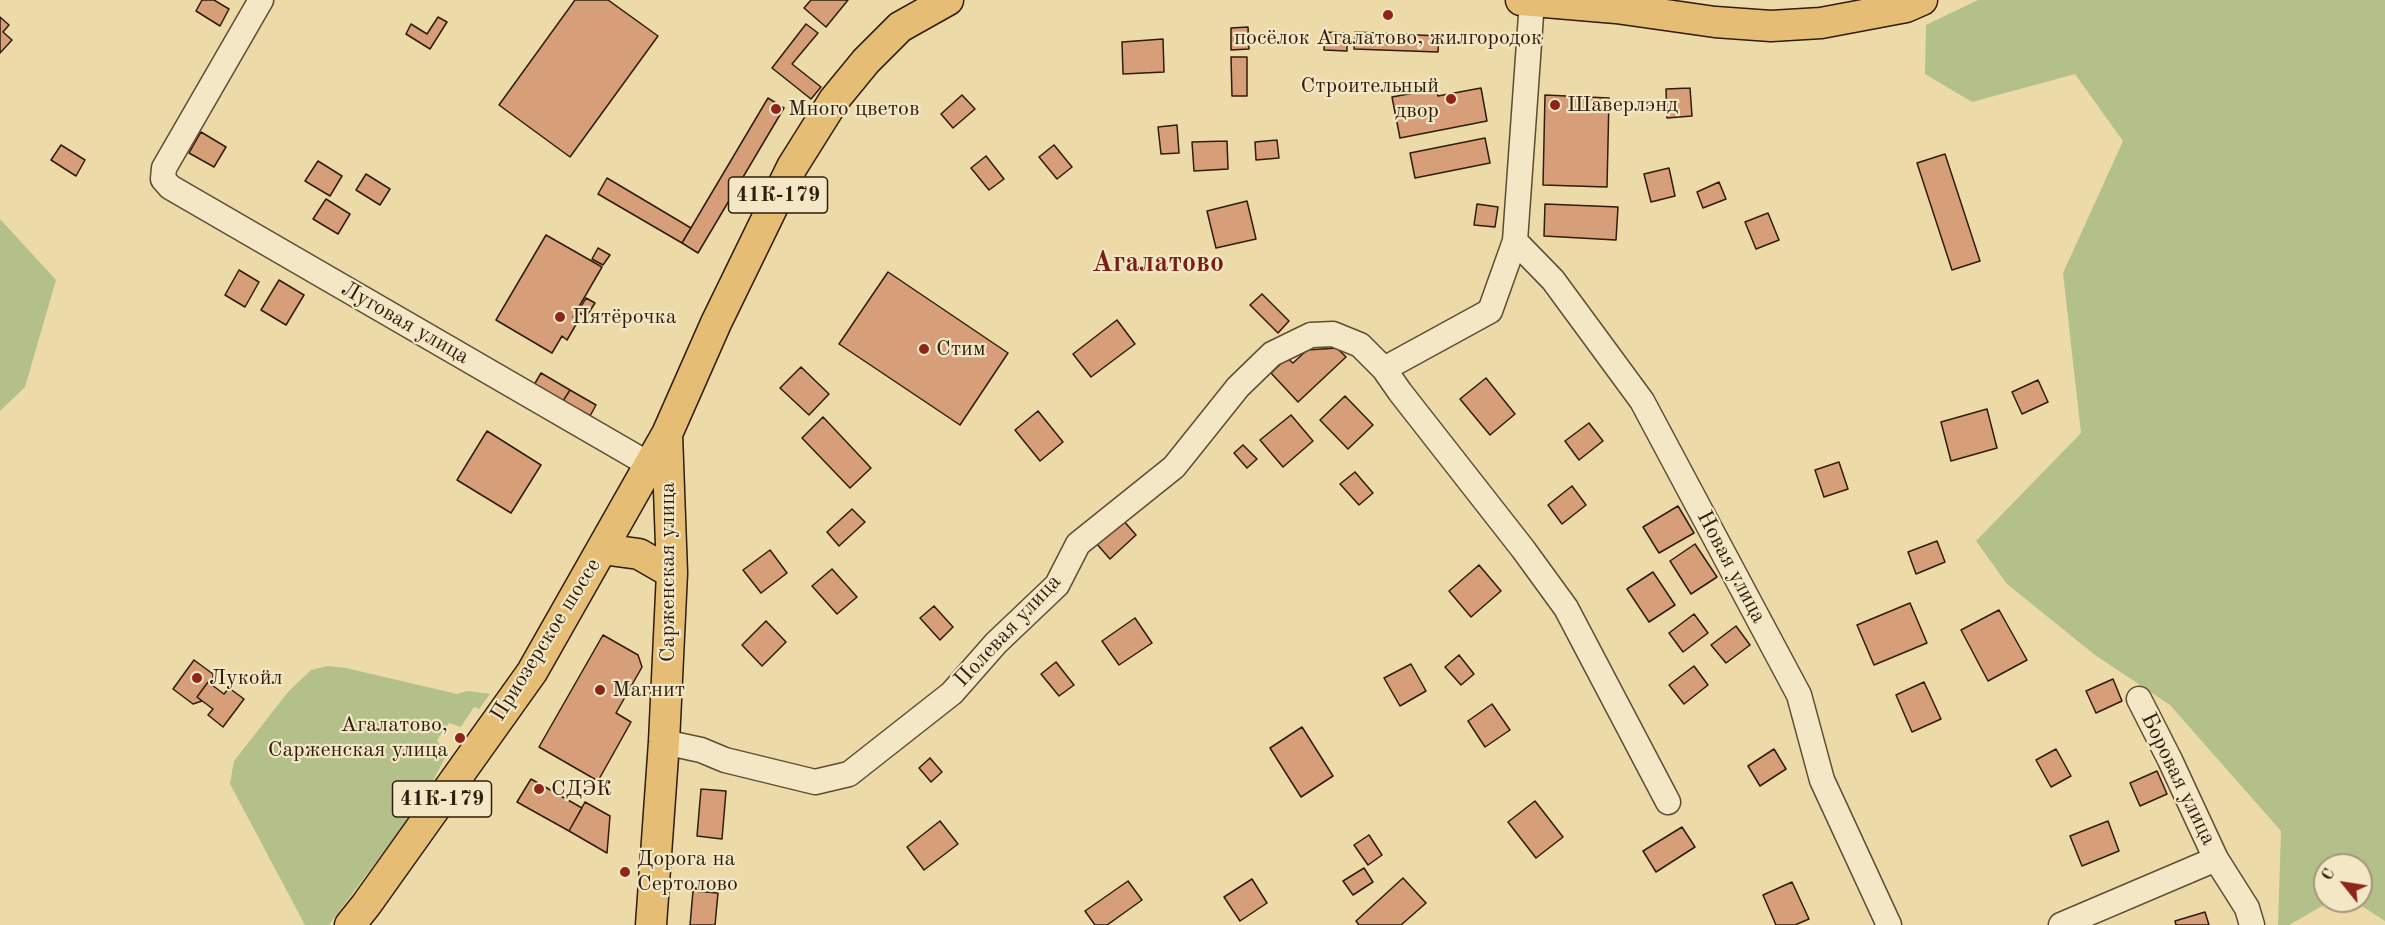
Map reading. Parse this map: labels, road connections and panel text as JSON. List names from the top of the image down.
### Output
{
  "streets": {
    "main road": ["41К-179", "Сарженская улица", "Приозерское шоссе"],
    "street": [
      "Луговая улица",
      "Новая улица",
      "Полевая улица",
      "Боровая улица"
    ]
  },
  "crossings": [
    ["41К-179", "Сарженская улица"],
    ["41К-179", "Приозерское шоссе"],
    ["Луговая улица", "Приозерское шоссе"],
    ["Сарженская улица", "Полевая улица"],
    ["Сарженская улица", "Приозерское шоссе"]
  ],
  "districts": ["Агалатово"],
  "places": [
    "посёлок Агалатово, жилгородок",
    "Строительный двор",
    "Шаверлэнд",
    "Много цветов",
    "Пятёрочка",
    "Стим",
    "Лукойл",
    "Магнит",
    "Агалатово, Сарженская улица",
    "СДЭК",
    "Дорога на Сертолово"
  ],
  "north": "top left"
}
